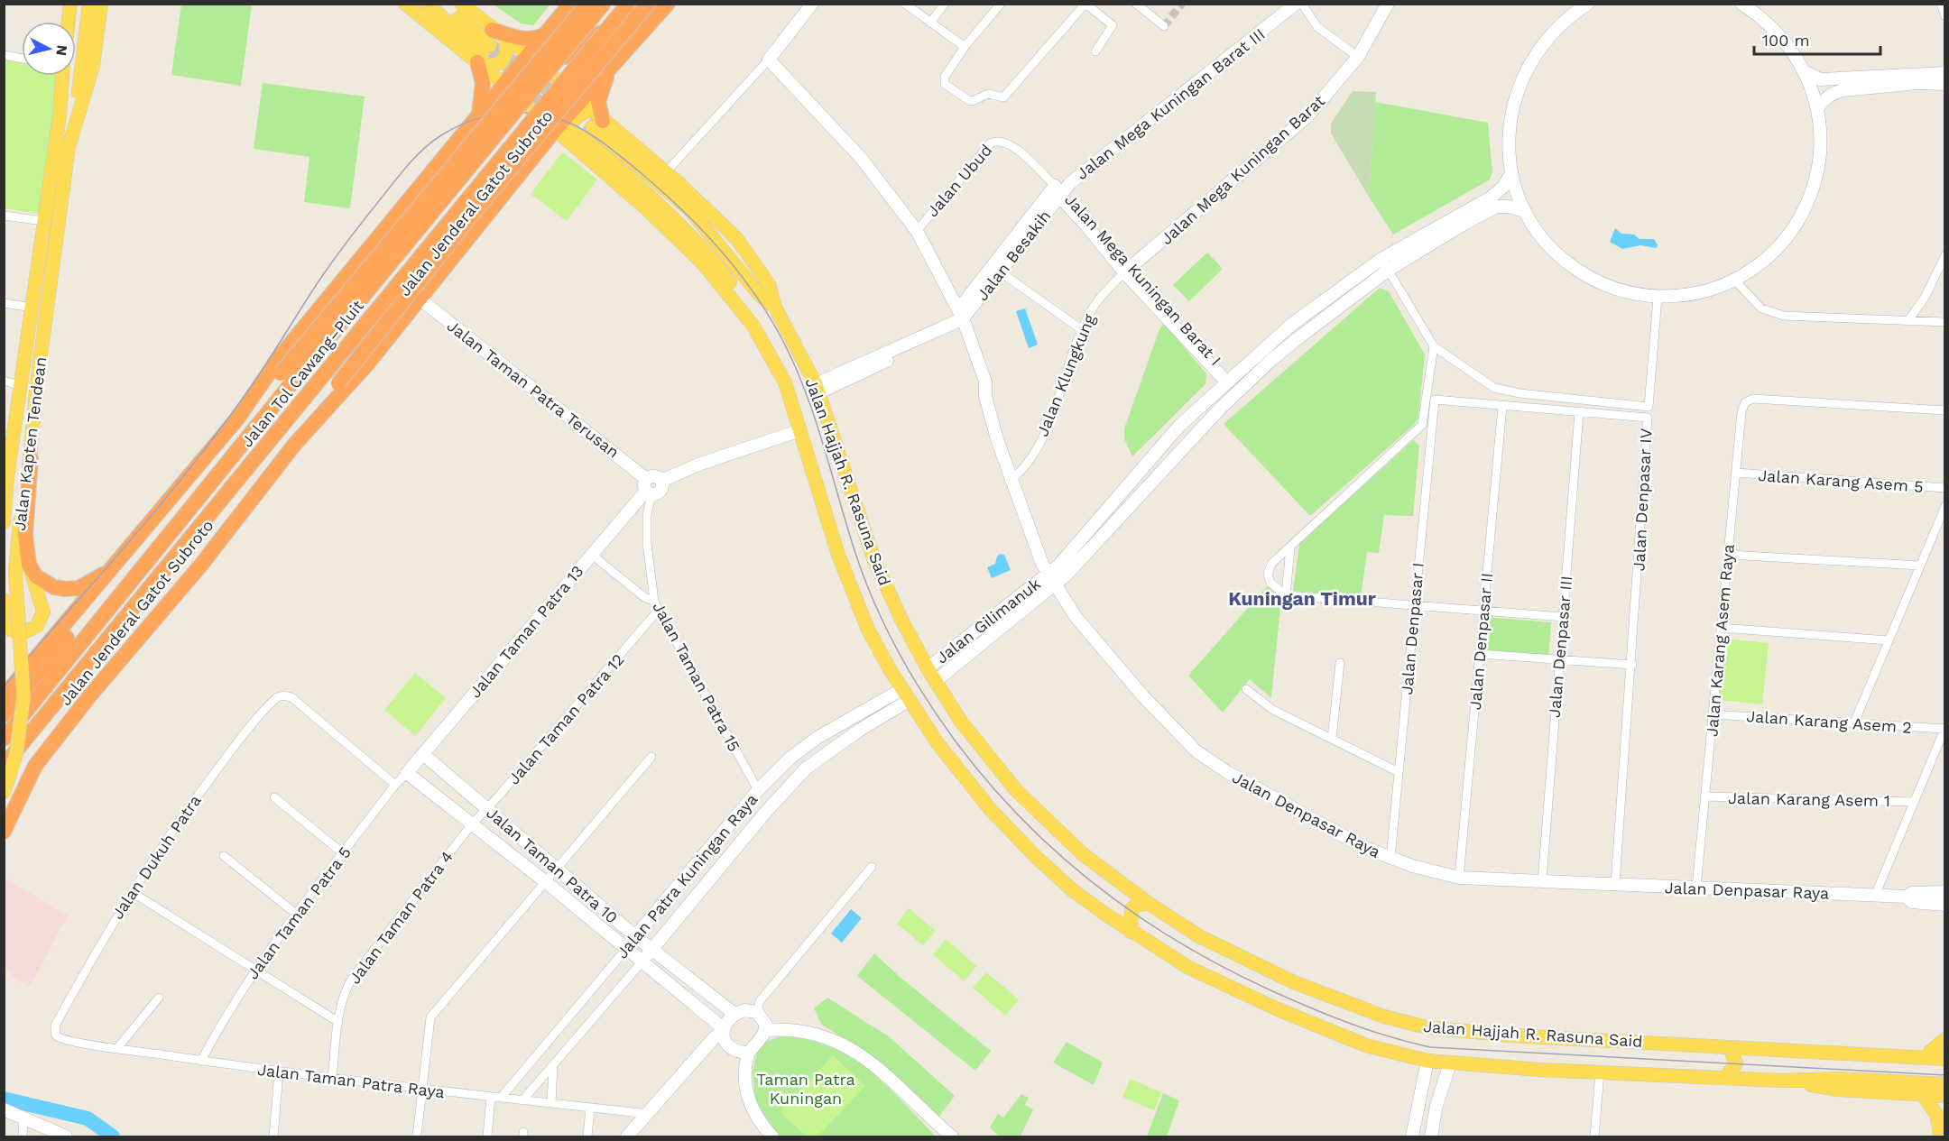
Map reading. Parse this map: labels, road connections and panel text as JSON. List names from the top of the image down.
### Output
{
  "streets": {
    "highway": ["Jalan Jenderal Gatot Subroto", "Jalan Tol Cawang–Pluit"],
    "main road": ["Jalan Kapten Tendean", "Jalan Hajjah R. Rasuna Said"],
    "street": [
      "Jalan Mega Kuningan Barat III",
      "Jalan Mega Kuningan Barat",
      "Jalan Ubud",
      "Jalan Besakih",
      "Jalan Mega Kuningan Barat I",
      "Jalan Klungkung",
      "Jalan Taman Patra Terusan",
      "Jalan Karang Asem 5",
      "Jalan Denpasar IV",
      "Jalan Gilimanuk",
      "Jalan Denpasar I",
      "Jalan Taman Patra 13",
      "Jalan Karang Asem Raya",
      "Jalan Denpasar II",
      "Jalan Denpasar III",
      "Jalan Taman Patra 15",
      "Jalan Taman Patra 12",
      "Jalan Karang Asem 2",
      "Jalan Karang Asem 1",
      "Jalan Denpasar Raya",
      "Jalan Dukuh Patra",
      "Jalan Taman Patra 10",
      "Jalan Patra Kuningan Raya",
      "Jalan Taman Patra 5",
      "Jalan Taman Patra 4",
      "Jalan Taman Patra Raya"
    ]
  },
  "crossings": [
    ["Jalan Mega Kuningan Barat III", "Jalan Ubud"],
    ["Jalan Mega Kuningan Barat III", "Jalan Besakih"],
    ["Jalan Mega Kuningan Barat III", "Jalan Mega Kuningan Barat I"],
    ["Jalan Mega Kuningan Barat", "Jalan Mega Kuningan Barat I"],
    ["Jalan Mega Kuningan Barat", "Jalan Klungkung"],
    ["Jalan Ubud", "Jalan Besakih"],
    ["Jalan Ubud", "Jalan Mega Kuningan Barat I"],
    ["Jalan Ubud", "Jalan Denpasar Raya"],
    ["Jalan Jenderal Gatot Subroto", "Jalan Taman Patra Terusan"],
    ["Jalan Jenderal Gatot Subroto", "Jalan Hajjah R. Rasuna Said"],
    ["Jalan Besakih", "Jalan Mega Kuningan Barat I"],
    ["Jalan Besakih", "Jalan Hajjah R. Rasuna Said"],
    ["Jalan Besakih", "Jalan Denpasar Raya"],
    ["Jalan Mega Kuningan Barat I", "Jalan Klungkung"],
    ["Jalan Klungkung", "Jalan Denpasar Raya"],
    ["Jalan Taman Patra Terusan", "Jalan Taman Patra 13"],
    ["Jalan Taman Patra Terusan", "Jalan Taman Patra 15"],
    ["Jalan Karang Asem 5", "Jalan Karang Asem Raya"],
    ["Jalan Hajjah R. Rasuna Said", "Jalan Gilimanuk"],
    ["Jalan Hajjah R. Rasuna Said", "Jalan Patra Kuningan Raya"],
    ["Jalan Denpasar IV", "Jalan Denpasar I"],
    ["Jalan Denpasar IV", "Jalan Denpasar II"],
    ["Jalan Denpasar IV", "Jalan Denpasar III"],
    ["Jalan Denpasar IV", "Jalan Denpasar Raya"],
    ["Jalan Gilimanuk", "Jalan Denpasar Raya"],
    ["Jalan Denpasar I", "Jalan Denpasar Raya"],
    ["Jalan Taman Patra 13", "Jalan Taman Patra 15"],
    ["Jalan Taman Patra 13", "Jalan Taman Patra 10"],
    ["Jalan Taman Patra 13", "Jalan Taman Patra 5"],
    ["Jalan Karang Asem Raya", "Jalan Karang Asem 2"],
    ["Jalan Karang Asem Raya", "Jalan Karang Asem 1"],
    ["Jalan Karang Asem Raya", "Jalan Denpasar Raya"],
    ["Jalan Denpasar II", "Jalan Denpasar Raya"],
    ["Jalan Denpasar III", "Jalan Denpasar Raya"],
    ["Jalan Taman Patra 15", "Jalan Taman Patra 12"],
    ["Jalan Taman Patra 15", "Jalan Patra Kuningan Raya"],
    ["Jalan Taman Patra 12", "Jalan Taman Patra 10"],
    ["Jalan Taman Patra 12", "Jalan Taman Patra 4"],
    ["Jalan Dukuh Patra", "Jalan Taman Patra 5"],
    ["Jalan Dukuh Patra", "Jalan Taman Patra Raya"],
    ["Jalan Taman Patra 10", "Jalan Patra Kuningan Raya"],
    ["Jalan Taman Patra 10", "Jalan Taman Patra 5"],
    ["Jalan Taman Patra 10", "Jalan Taman Patra 4"],
    ["Jalan Patra Kuningan Raya", "Jalan Taman Patra Raya"],
    ["Jalan Taman Patra 5", "Jalan Taman Patra Raya"],
    ["Jalan Taman Patra 4", "Jalan Taman Patra Raya"]
  ],
  "districts": ["Kuningan Timur"],
  "parks": ["Taman Patra Kuningan"],
  "scale_bar": "100 m",
  "north": "right"
}
